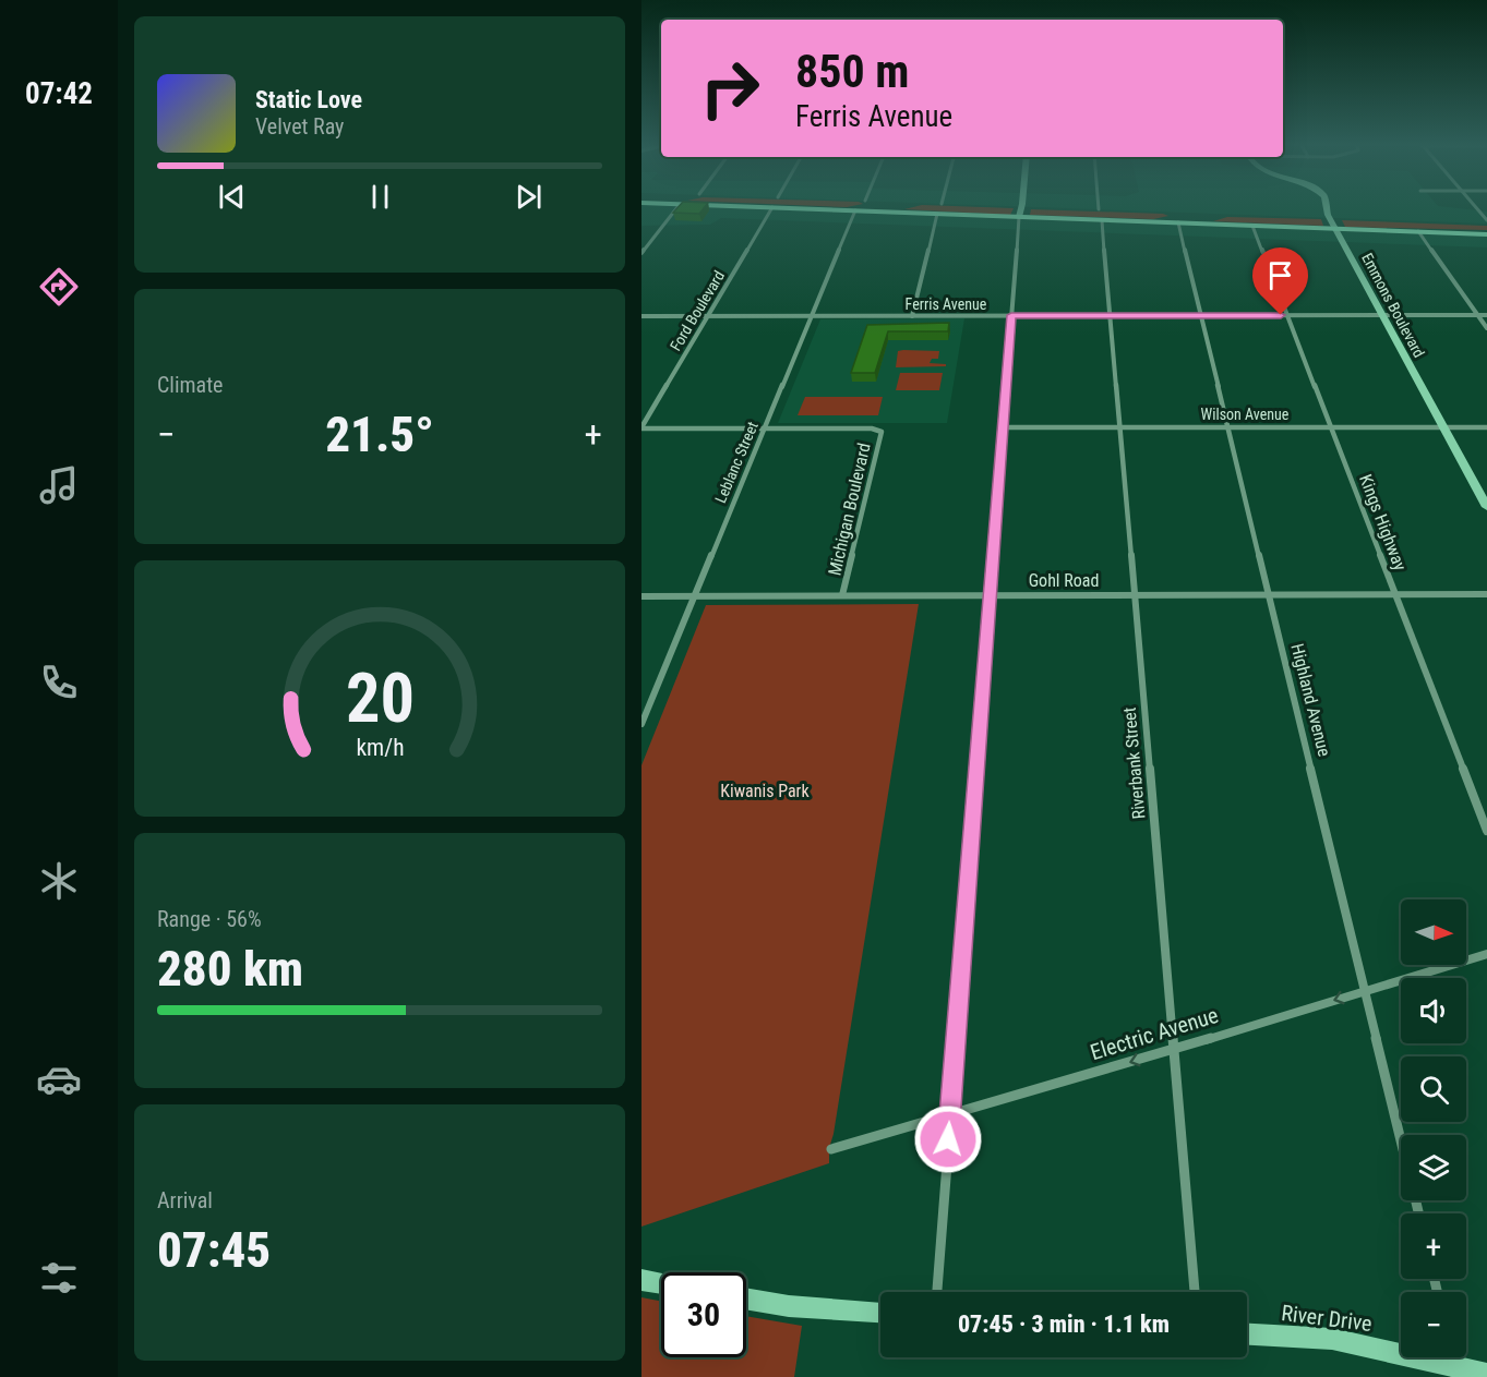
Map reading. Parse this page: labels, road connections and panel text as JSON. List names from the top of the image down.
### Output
{
  "streets": {
    "street": [
      "Ferris Avenue",
      "Emmons Boulevard",
      "Ford Boulevard",
      "Wilson Avenue",
      "Leblanc Street",
      "Michigan Boulevard",
      "Kings Highway",
      "Gohl Road",
      "Highland Avenue",
      "Riverbank Street",
      "Electric Avenue",
      "River Drive"
    ]
  },
  "crossings": [
    ["Ferris Avenue", "Emmons Boulevard"],
    ["Ferris Avenue", "Ford Boulevard"],
    ["Ferris Avenue", "Leblanc Street"],
    ["Ferris Avenue", "Kings Highway"],
    ["Ferris Avenue", "Highland Avenue"],
    ["Ferris Avenue", "Riverbank Street"],
    ["Emmons Boulevard", "Wilson Avenue"],
    ["Wilson Avenue", "Kings Highway"],
    ["Wilson Avenue", "Highland Avenue"],
    ["Wilson Avenue", "Riverbank Street"],
    ["Leblanc Street", "Michigan Boulevard"],
    ["Leblanc Street", "Gohl Road"],
    ["Michigan Boulevard", "Gohl Road"],
    ["Kings Highway", "Gohl Road"],
    ["Gohl Road", "Highland Avenue"],
    ["Gohl Road", "Riverbank Street"],
    ["Highland Avenue", "Electric Avenue"],
    ["Riverbank Street", "Electric Avenue"]
  ],
  "one_way": ["Electric Avenue"],
  "parks": ["Kiwanis Park"],
  "north": "right",
  "page": {
    "tabs": "07:42",
    "turn": ["850 m", "Ferris Avenue"],
    "song": ["Static Love", "Velvet Ray"],
    "tile": [
      "Climate",
      ["Range · 56%", "280 km"],
      ["Arrival", "07:45"]
    ],
    "heat": ["−", "21.5°", "+"],
    "map_buttons": ["+", "−"],
    "limit": "30",
    "trip": "07:45 · 3 min · 1.1 km",
    "gauge": ["20", "km/h"]
  }
}
